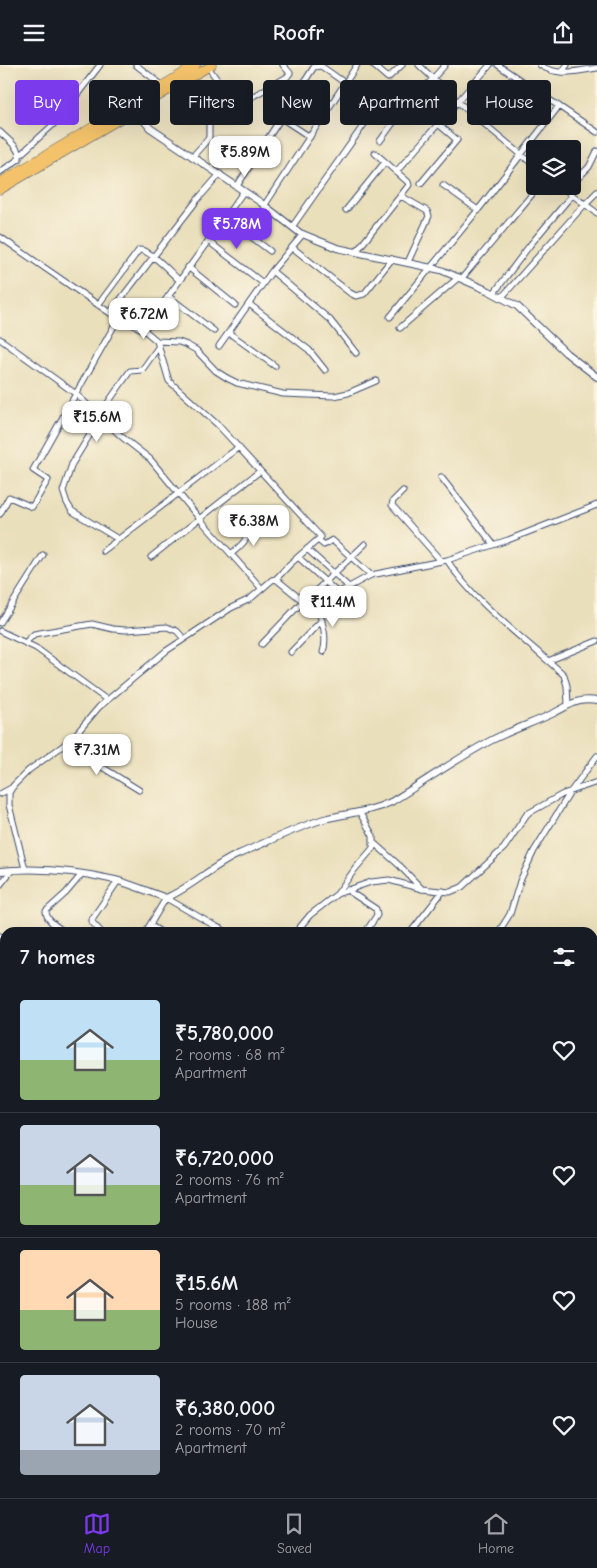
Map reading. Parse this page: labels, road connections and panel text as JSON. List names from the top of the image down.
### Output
{
  "page": {
    "header": "Roofr",
    "chip": [
      "Buy",
      "Rent",
      "Filters",
      "New",
      "Apartment",
      "House"
    ],
    "price": [
      "₹5.89M",
      "₹5.78M",
      "₹6.72M",
      "₹15.6M",
      "₹6.38M",
      "₹11.4M",
      "₹7.31M"
    ],
    "heading": "7 homes",
    "list": [
      {
        "name": "₹5,780,000",
        "note": "2 rooms · 68 m² · Apartment"
      },
      {
        "name": "₹6,720,000",
        "note": "2 rooms · 76 m² · Apartment"
      },
      {
        "name": "₹15.6M",
        "note": "5 rooms · 188 m² · House"
      },
      {
        "name": "₹6,380,000",
        "note": "2 rooms · 70 m² · Apartment"
      }
    ],
    "tabs": ["Map", "Saved", "Home"]
  }
}
